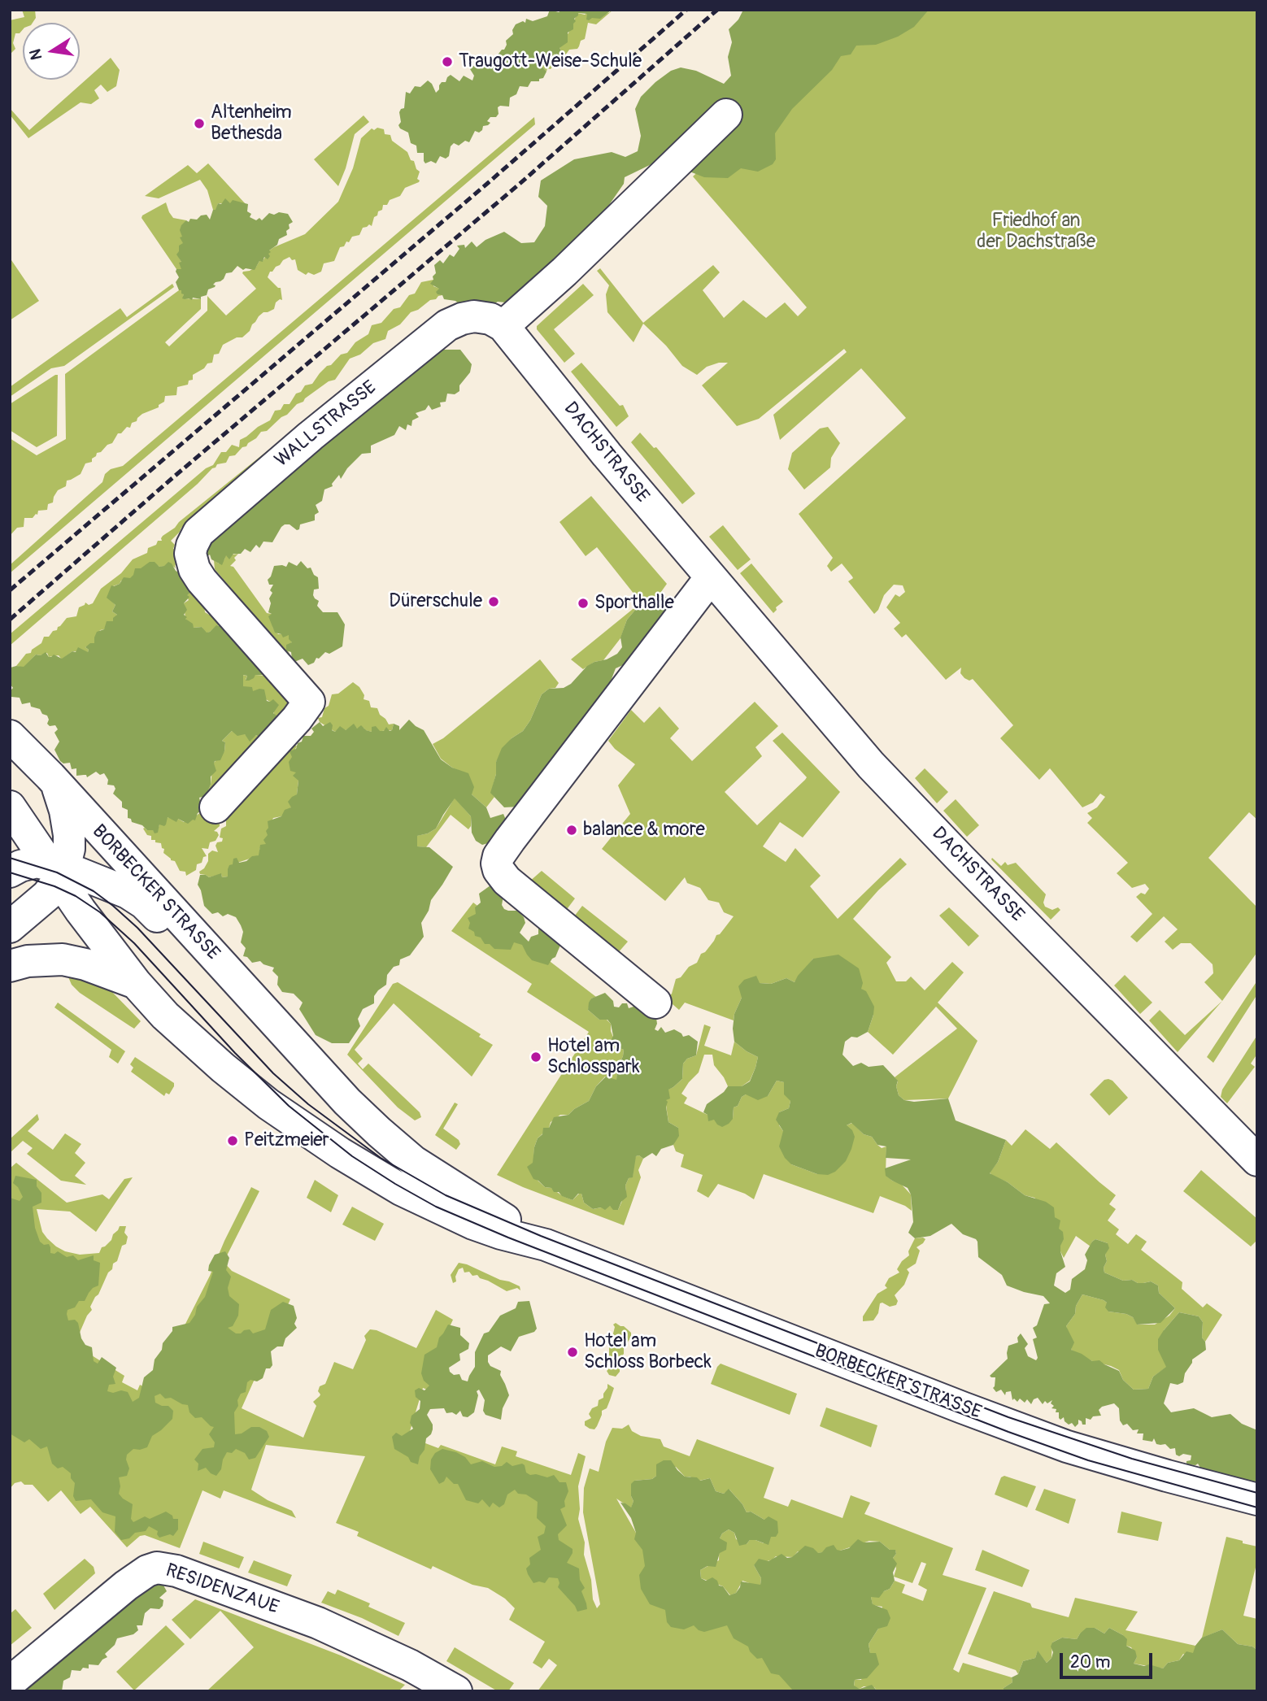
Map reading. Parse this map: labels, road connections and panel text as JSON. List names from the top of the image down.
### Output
{
  "streets": {
    "street": [
      "WALLSTRASSE",
      "DACHSTRASSE",
      "BORBECKER STRASSE",
      "RESIDENZAUE"
    ]
  },
  "crossings": [
    ["WALLSTRASSE", "DACHSTRASSE"]
  ],
  "parks": ["Friedhof an der Dachstraße"],
  "places": [
    "Traugott-Weise-Schule",
    "Altenheim Bethesda",
    "Dürerschule",
    "Sporthalle",
    "balance & more",
    "Hotel am Schlosspark",
    "Peitzmeier",
    "Hotel am Schloss Borbeck"
  ],
  "scale_bar": "20 m",
  "north": "left"
}
